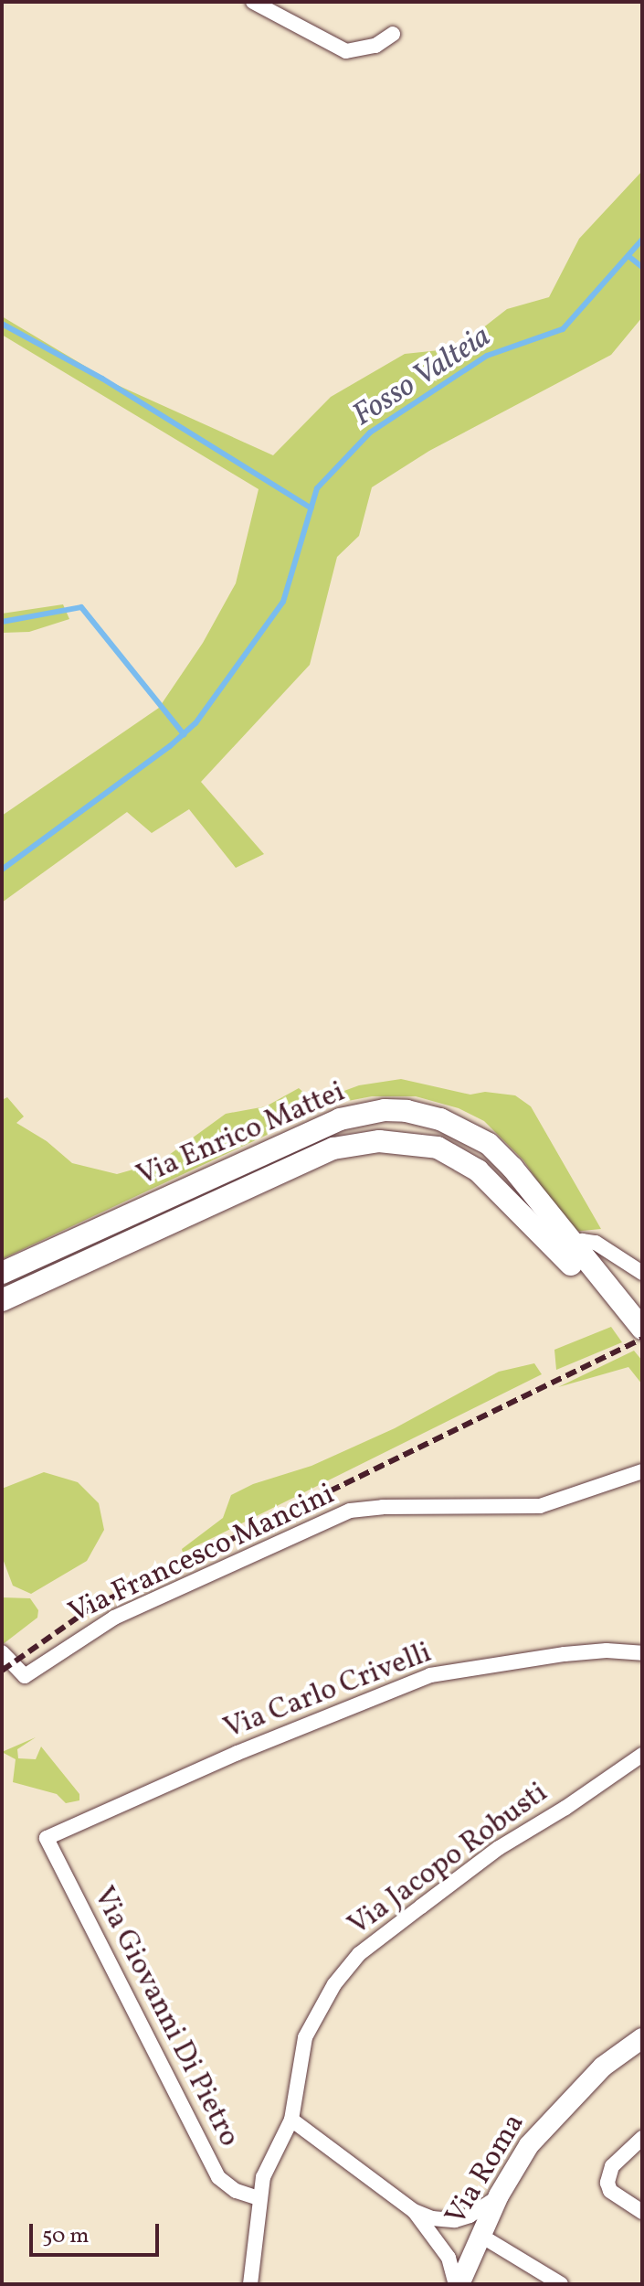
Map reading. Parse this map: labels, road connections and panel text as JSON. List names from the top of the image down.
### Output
{
  "streets": {
    "main road": ["Via Enrico Mattei", "Via Roma"],
    "street": [
      "Via Francesco Mancini",
      "Via Carlo Crivelli",
      "Via Jacopo Robusti",
      "Via Giovanni Di Pietro"
    ]
  },
  "crossings": [
    ["Via Carlo Crivelli", "Via Giovanni Di Pietro"],
    ["Via Jacopo Robusti", "Via Giovanni Di Pietro"]
  ],
  "water": ["Fosso Valteia"],
  "scale_bar": "50 m"
}
